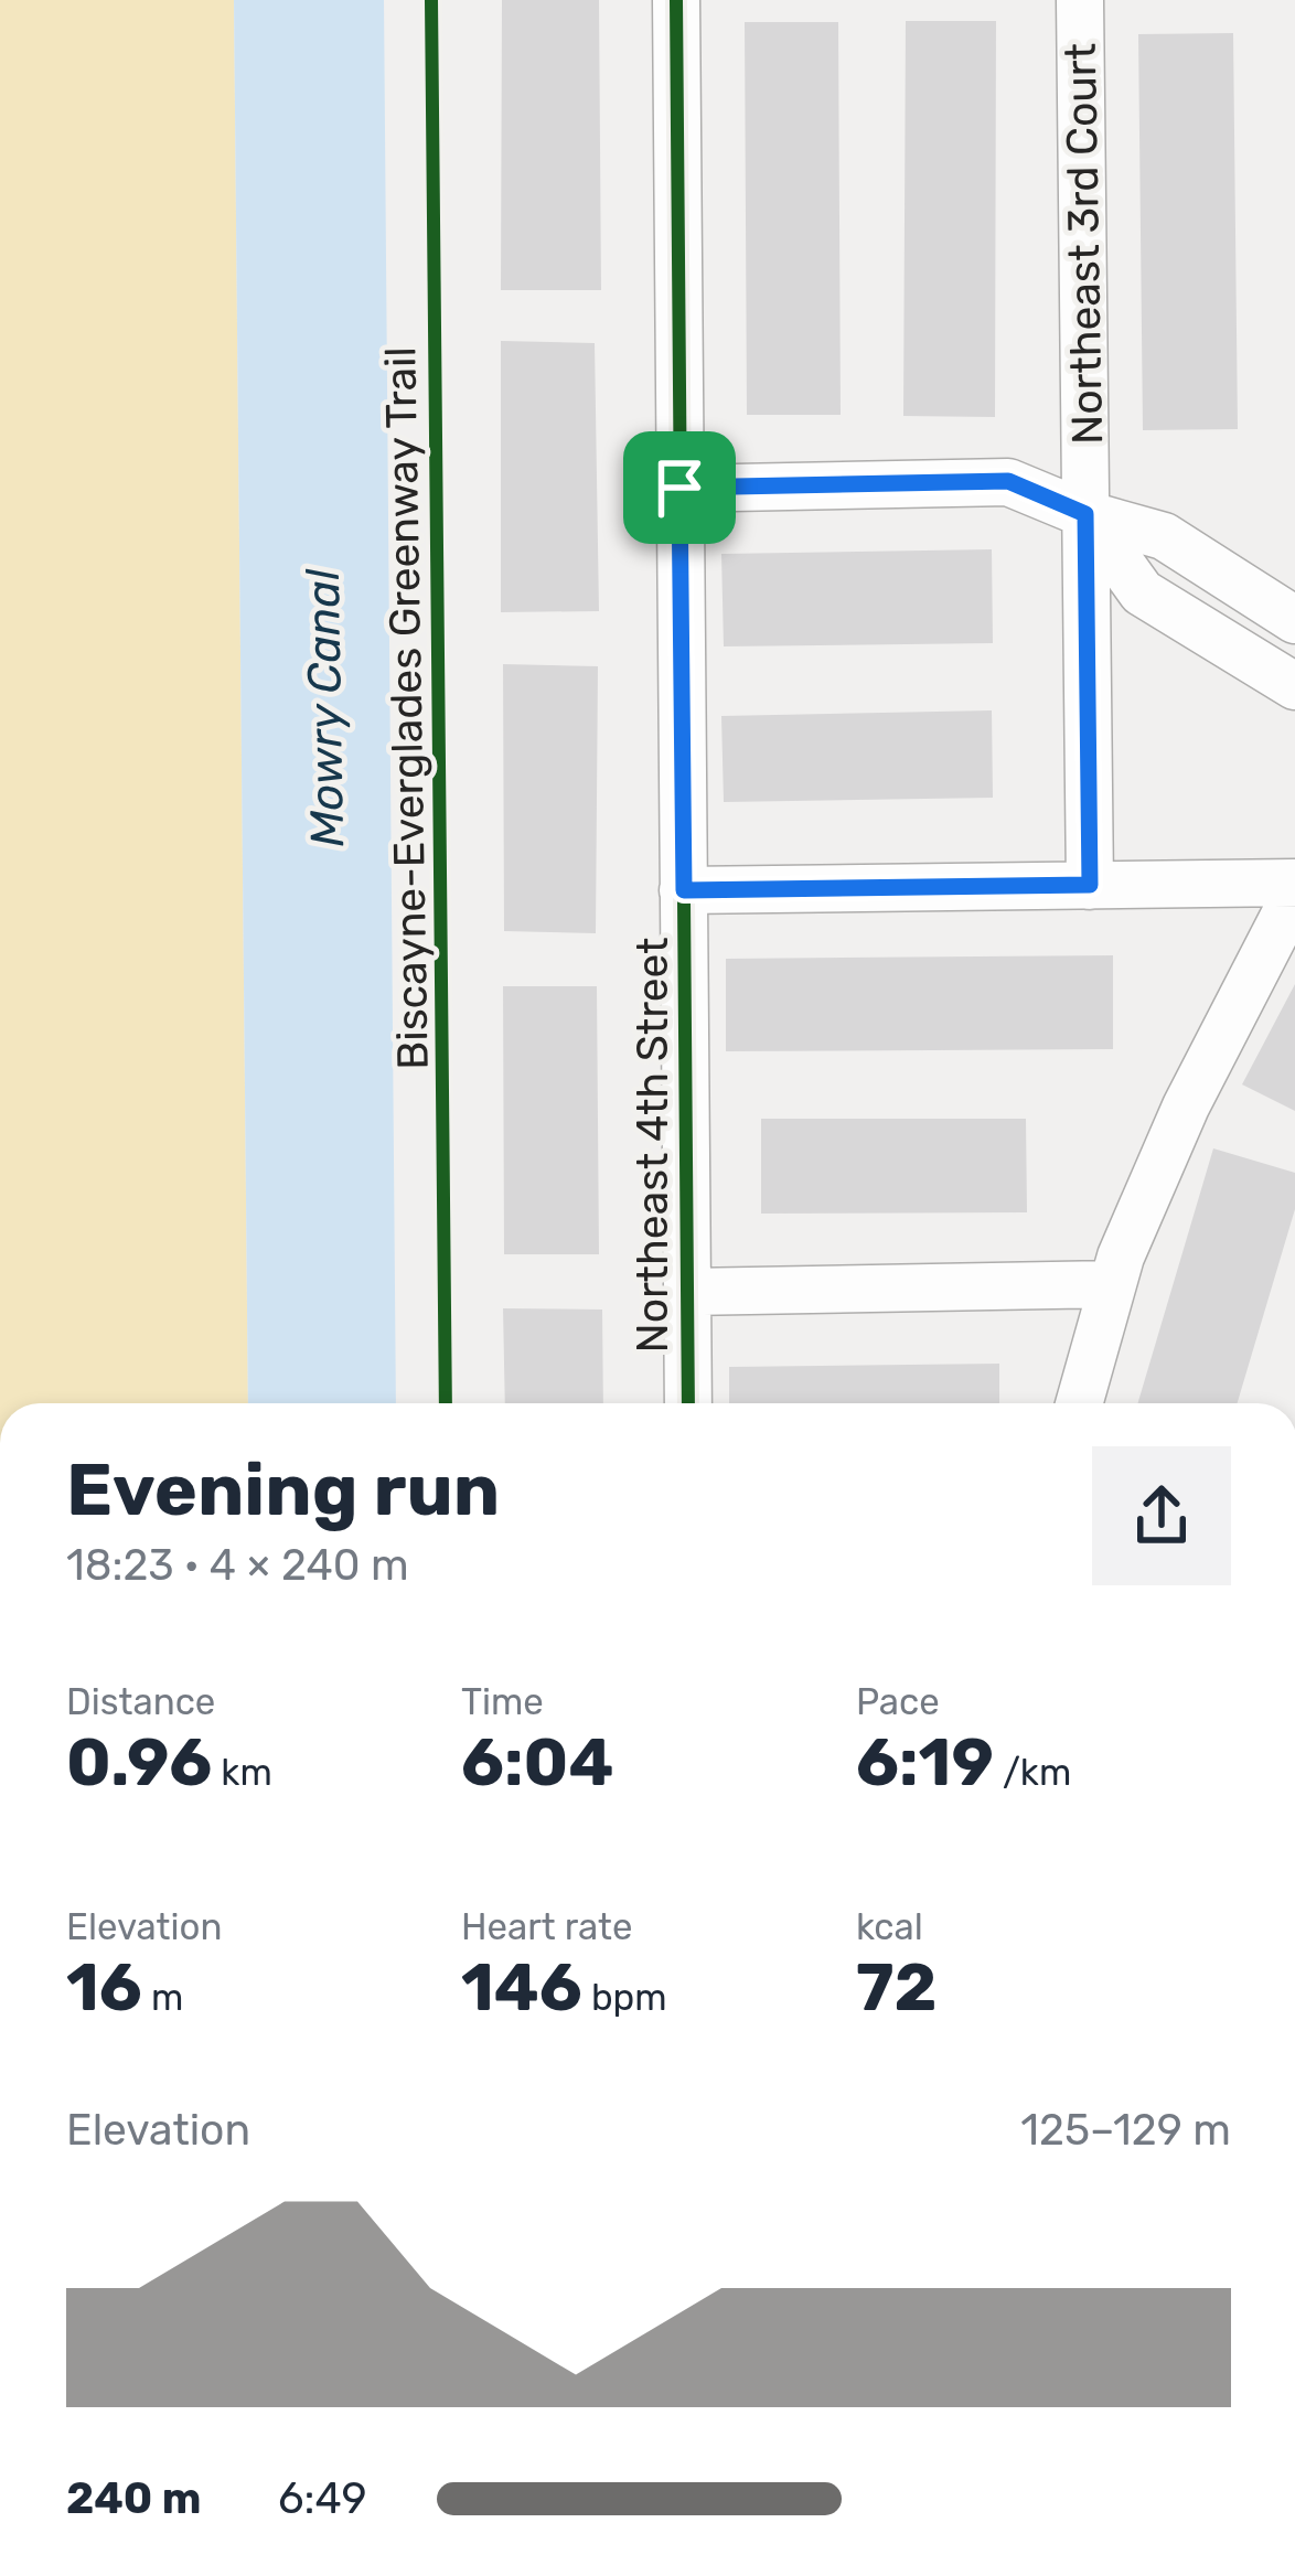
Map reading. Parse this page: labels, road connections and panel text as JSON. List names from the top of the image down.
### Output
{
  "streets": {
    "street": ["Northeast 3rd Court", "Northeast 4th Street"],
    "cycle path": ["Biscayne-Everglades Greenway Trail"]
  },
  "water": ["Mowry Canal"],
  "page": {
    "heading": ["Evening run", "18:23 · 4 × 240 m"],
    "stats": [
      ["Distance", "0.96 km"],
      ["Time", "6:04"],
      ["Pace", "6:19 /km"],
      ["Elevation", "16 m"],
      ["Heart rate", "146 bpm"],
      ["kcal", "72"]
    ],
    "chart": ["Elevation", "125–129 m"],
    "list": [
      {
        "name": "240 m",
        "note": "6:49"
      }
    ]
  }
}
